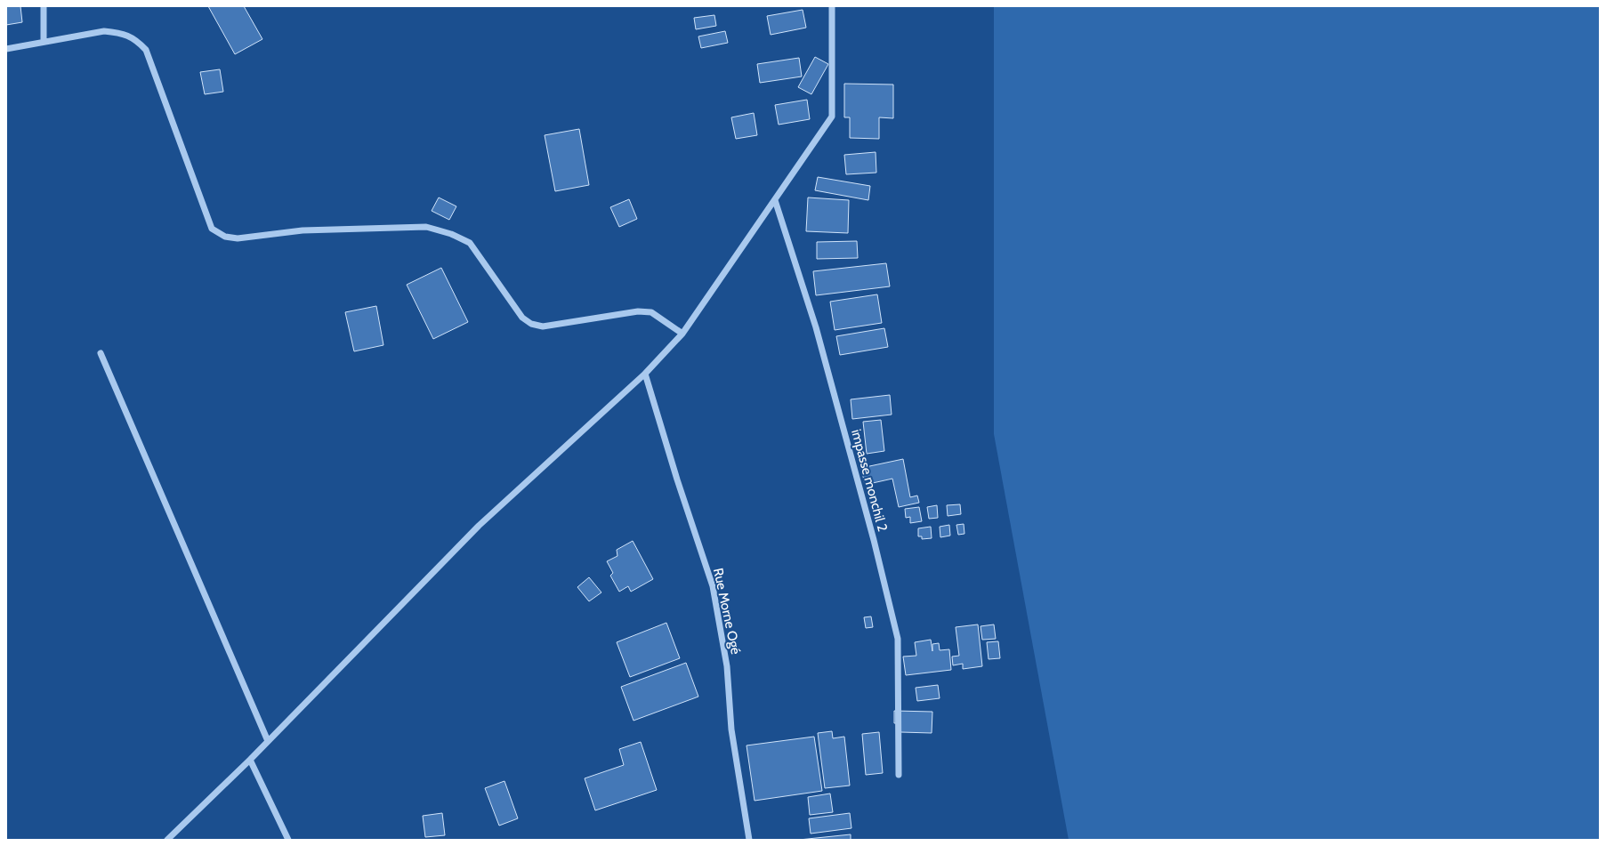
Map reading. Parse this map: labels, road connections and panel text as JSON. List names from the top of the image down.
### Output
{
  "streets": {
    "street": ["impasse monchil 2", "Rue Morne Ogé"]
  }
}
